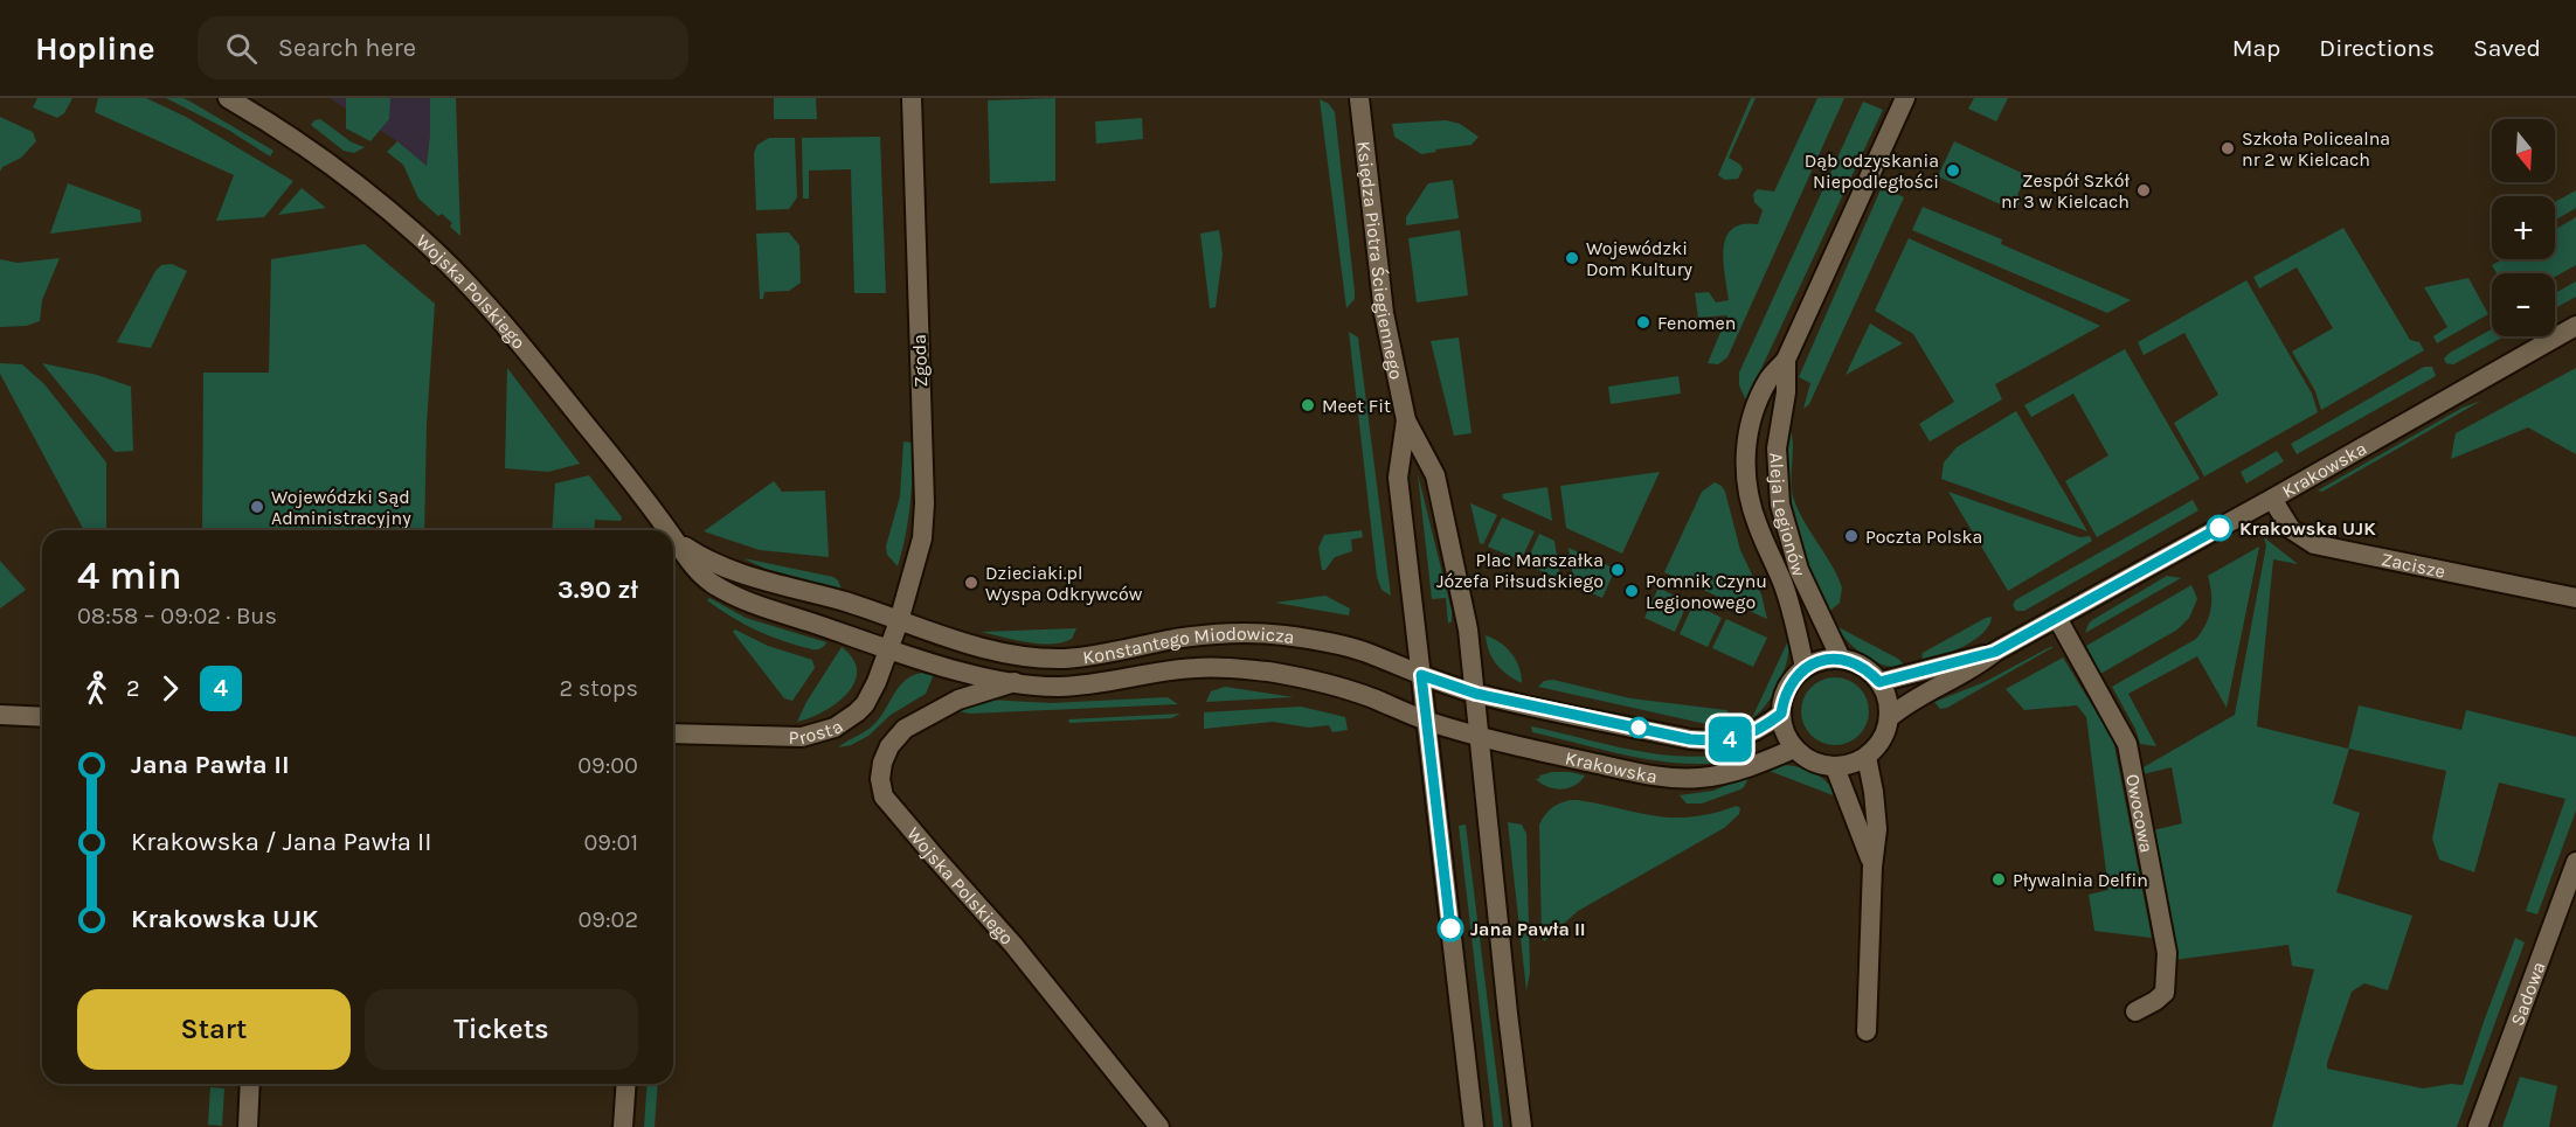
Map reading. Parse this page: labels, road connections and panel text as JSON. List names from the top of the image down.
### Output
{
  "streets": {
    "street": [
      "Księdza Piotra Ściegiennego",
      "Wojska Polskiego",
      "Zgoda",
      "Krakowska",
      "Aleja Legionów",
      "Zacisze",
      "Konstantego Miodowicza",
      "Prosta",
      "Owocowa",
      "Sadowa"
    ]
  },
  "crossings": [
    ["Księdza Piotra Ściegiennego", "Krakowska"],
    ["Księdza Piotra Ściegiennego", "Konstantego Miodowicza"],
    ["Wojska Polskiego", "Zgoda"],
    ["Wojska Polskiego", "Konstantego Miodowicza"],
    ["Wojska Polskiego", "Prosta"],
    ["Zgoda", "Konstantego Miodowicza"],
    ["Zgoda", "Prosta"],
    ["Krakowska", "Aleja Legionów"],
    ["Krakowska", "Zacisze"],
    ["Krakowska", "Konstantego Miodowicza"],
    ["Krakowska", "Owocowa"],
    ["Konstantego Miodowicza", "Prosta"]
  ],
  "places": [
    "Szkoła Policealna nr 2 w Kielcach",
    "Dąb odzyskania Niepodległości",
    "Zespół Szkół nr 3 w Kielcach",
    "Wojewódzki Dom Kultury",
    "Fenomen",
    "Meet Fit",
    "Wojewódzki Sąd Administracyjny",
    "Krakowska UJK",
    "Poczta Polska",
    "Plac Marszałka Józefa Piłsudskiego",
    "Dzieciaki.pl Wyspa Odkrywców",
    "Pomnik Czynu Legionowego",
    "Pływalnia Delfin",
    "Jana Pawła II"
  ],
  "lines": ["bus line 4"],
  "north": "bottom",
  "page": {
    "header": "Hopline",
    "search": "Search here",
    "nav": ["Map", "Directions", "Saved"],
    "on_map": "4",
    "map_buttons": ["+", "−"],
    "heading": ["4 min", "08:58 – 09:02 · Bus", "3.90 zł"],
    "legs": ["2", "4", "2 stops"],
    "list": [
      {
        "name": "Jana Pawła II",
        "value": "09:00"
      },
      {
        "name": "Krakowska / Jana Pawła II",
        "value": "09:01"
      },
      {
        "name": "Krakowska UJK",
        "value": "09:02"
      }
    ],
    "buttons": ["Start", "Tickets"]
  }
}
